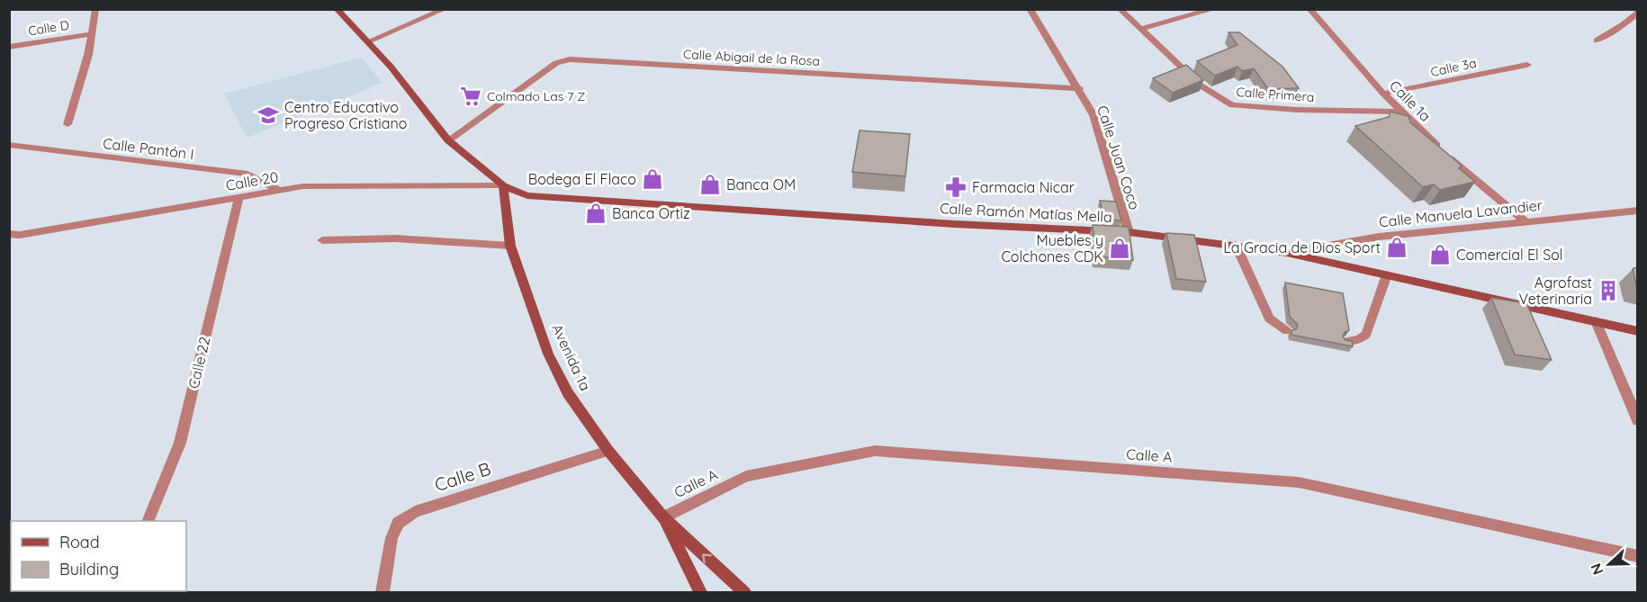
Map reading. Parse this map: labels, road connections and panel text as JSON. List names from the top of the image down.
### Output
{
  "streets": {
    "main road": ["Calle Ramón Matías Mella", "Avenida 1a"],
    "street": [
      "Calle D",
      "Calle Abigail de la Rosa",
      "Calle 3a",
      "Calle Primera",
      "Calle 1a",
      "Calle Pantón I",
      "Calle Juan Coco",
      "Calle 20",
      "Calle Manuela Lavandier",
      "Calle 22",
      "Calle A",
      "Calle B"
    ]
  },
  "crossings": [
    ["Calle Abigail de la Rosa", "Calle Juan Coco"],
    ["Calle Abigail de la Rosa", "Calle Ramón Matías Mella"],
    ["Calle 3a", "Calle 1a"],
    ["Calle Primera", "Calle 1a"],
    ["Calle 1a", "Calle Manuela Lavandier"],
    ["Calle Pantón I", "Calle 20"],
    ["Calle Juan Coco", "Calle Ramón Matías Mella"],
    ["Calle 20", "Calle Ramón Matías Mella"],
    ["Calle 20", "Avenida 1a"],
    ["Calle 20", "Calle 22"],
    ["Calle Ramón Matías Mella", "Calle Manuela Lavandier"],
    ["Calle Ramón Matías Mella", "Avenida 1a"],
    ["Avenida 1a", "Calle A"],
    ["Avenida 1a", "Calle B"]
  ],
  "places": {
    "supermarket": ["Colmado Las 7 Z"],
    "school or university": ["Centro Educativo Progreso Cristiano"],
    "shop": [
      "Bodega El Flaco",
      "Banca OM",
      "Banca Ortiz",
      "La Gracia de Dios Sport",
      "Muebles y Colchones CDK",
      "Comercial El Sol"
    ],
    "pharmacy": ["Farmacia Nicar"],
    "building": ["Agrofast Veterinaria"]
  },
  "legend": ["Road", "Building"],
  "north": "left"
}
